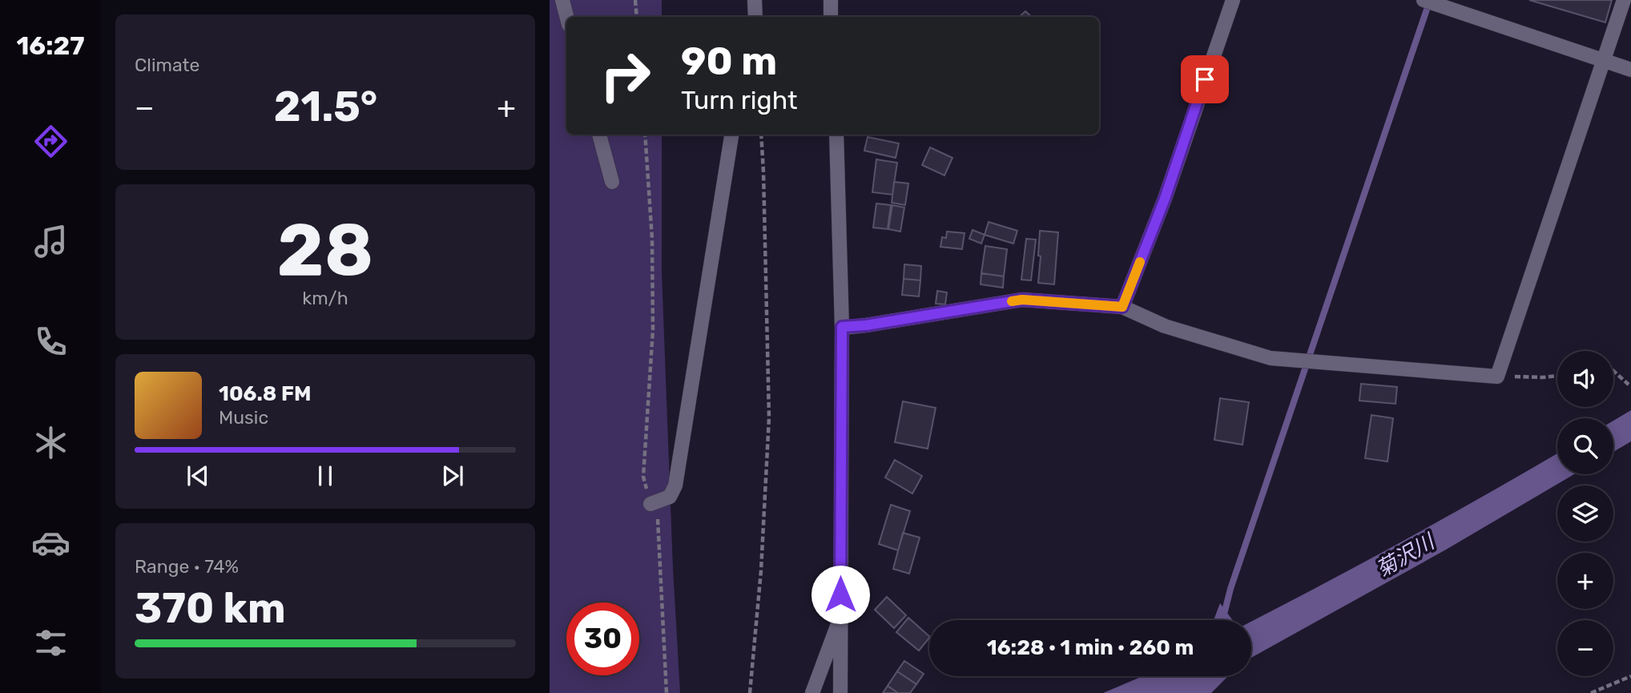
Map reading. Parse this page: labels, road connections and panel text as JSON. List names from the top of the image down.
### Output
{
  "water": ["菊沢川"],
  "page": {
    "tabs": "16:27",
    "tile": [
      "Climate",
      ["28", "km/h"],
      ["Range · 74%", "370 km"]
    ],
    "turn": ["90 m", "Turn right"],
    "heat": ["−", "21.5°", "+"],
    "map_buttons": ["+", "−"],
    "song": ["106.8 FM", "Music"],
    "limit": "30",
    "trip": "16:28 · 1 min · 260 m"
  }
}
